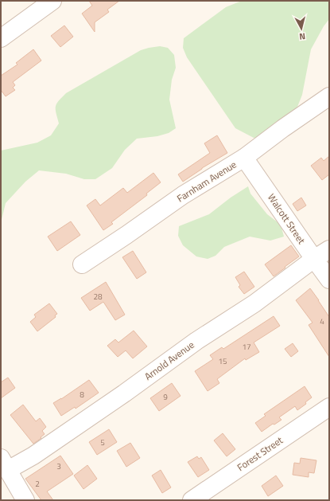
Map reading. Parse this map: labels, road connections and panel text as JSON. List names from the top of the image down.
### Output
{
  "streets": {
    "street": [
      "Farnham Avenue",
      "Walcott Street",
      "Arnold Avenue",
      "Forest Street"
    ]
  },
  "crossings": [
    ["Farnham Avenue", "Walcott Street"],
    ["Walcott Street", "Arnold Avenue"]
  ],
  "house_numbers": [
    "28",
    "4",
    "17",
    "15",
    "8",
    "9",
    "5",
    "3",
    "2"
  ],
  "north": "bottom"
}
